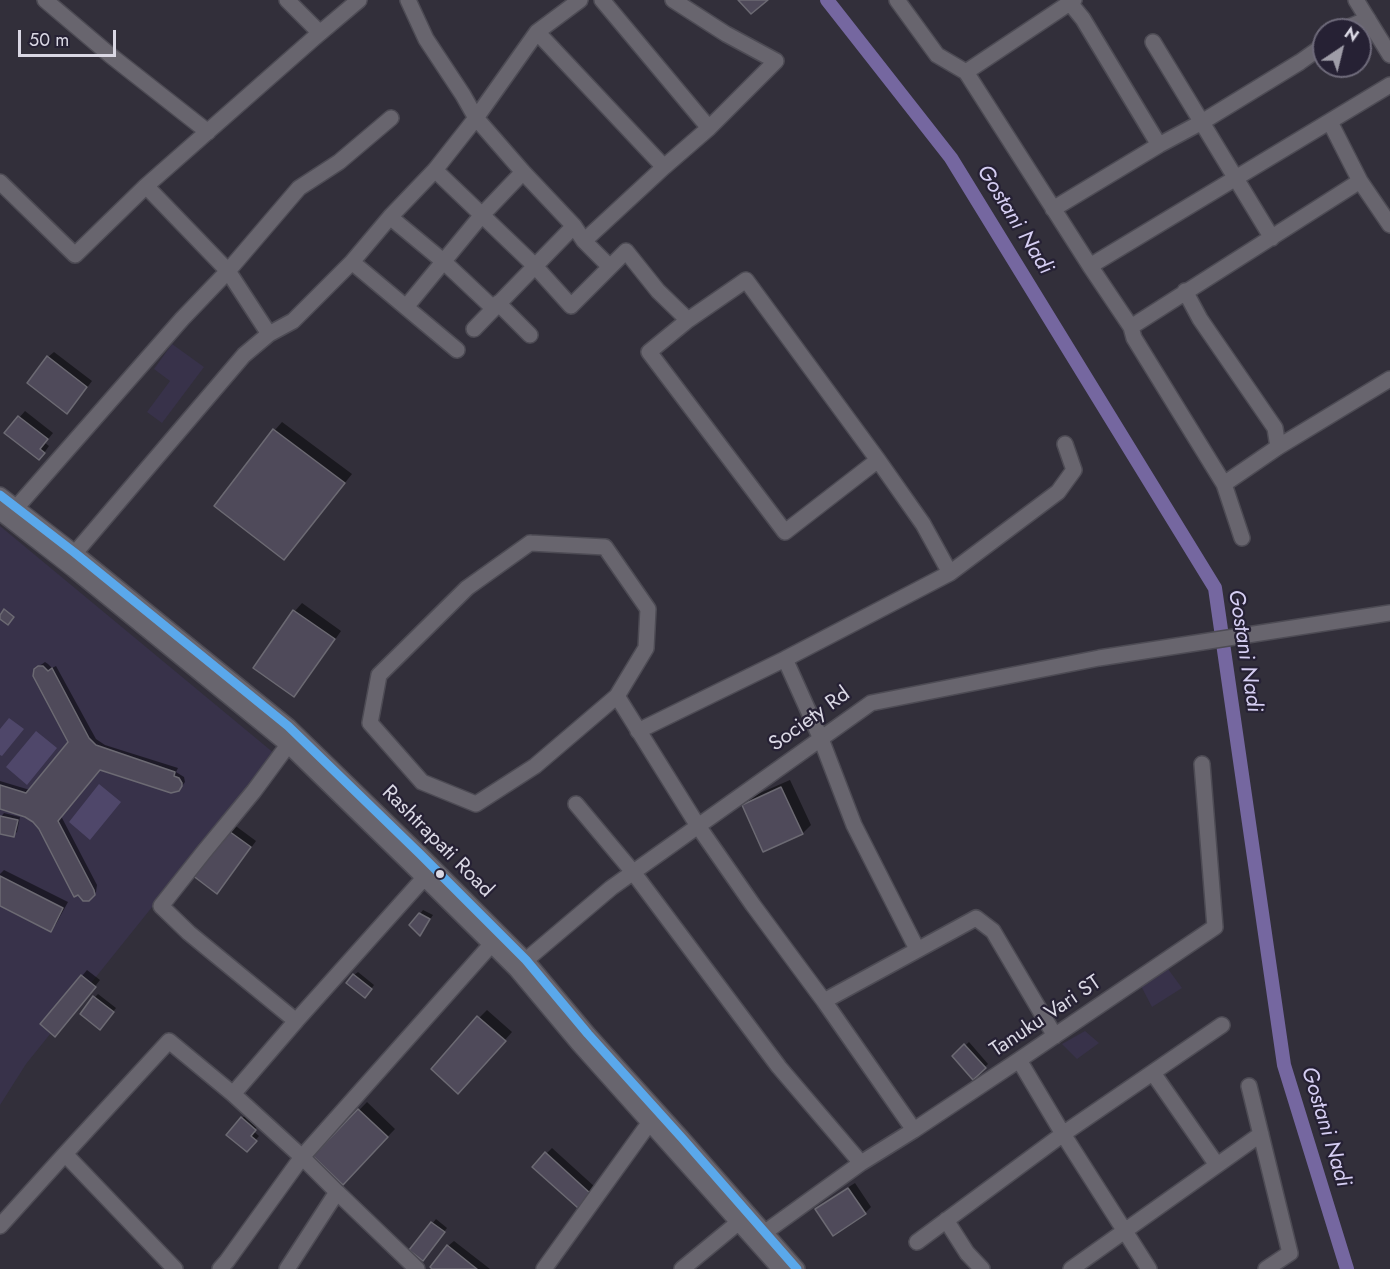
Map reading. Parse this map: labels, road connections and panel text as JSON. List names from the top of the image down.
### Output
{
  "streets": {
    "street": ["Society Rd", "Rashtrapati Road", "Tanuku Vari ST"]
  },
  "crossings": [
    ["Society Rd", "Rashtrapati Road"],
    ["Rashtrapati Road", "Tanuku Vari ST"]
  ],
  "water": ["Gostani Nadi"],
  "scale_bar": "50 m",
  "north": "top right"
}
